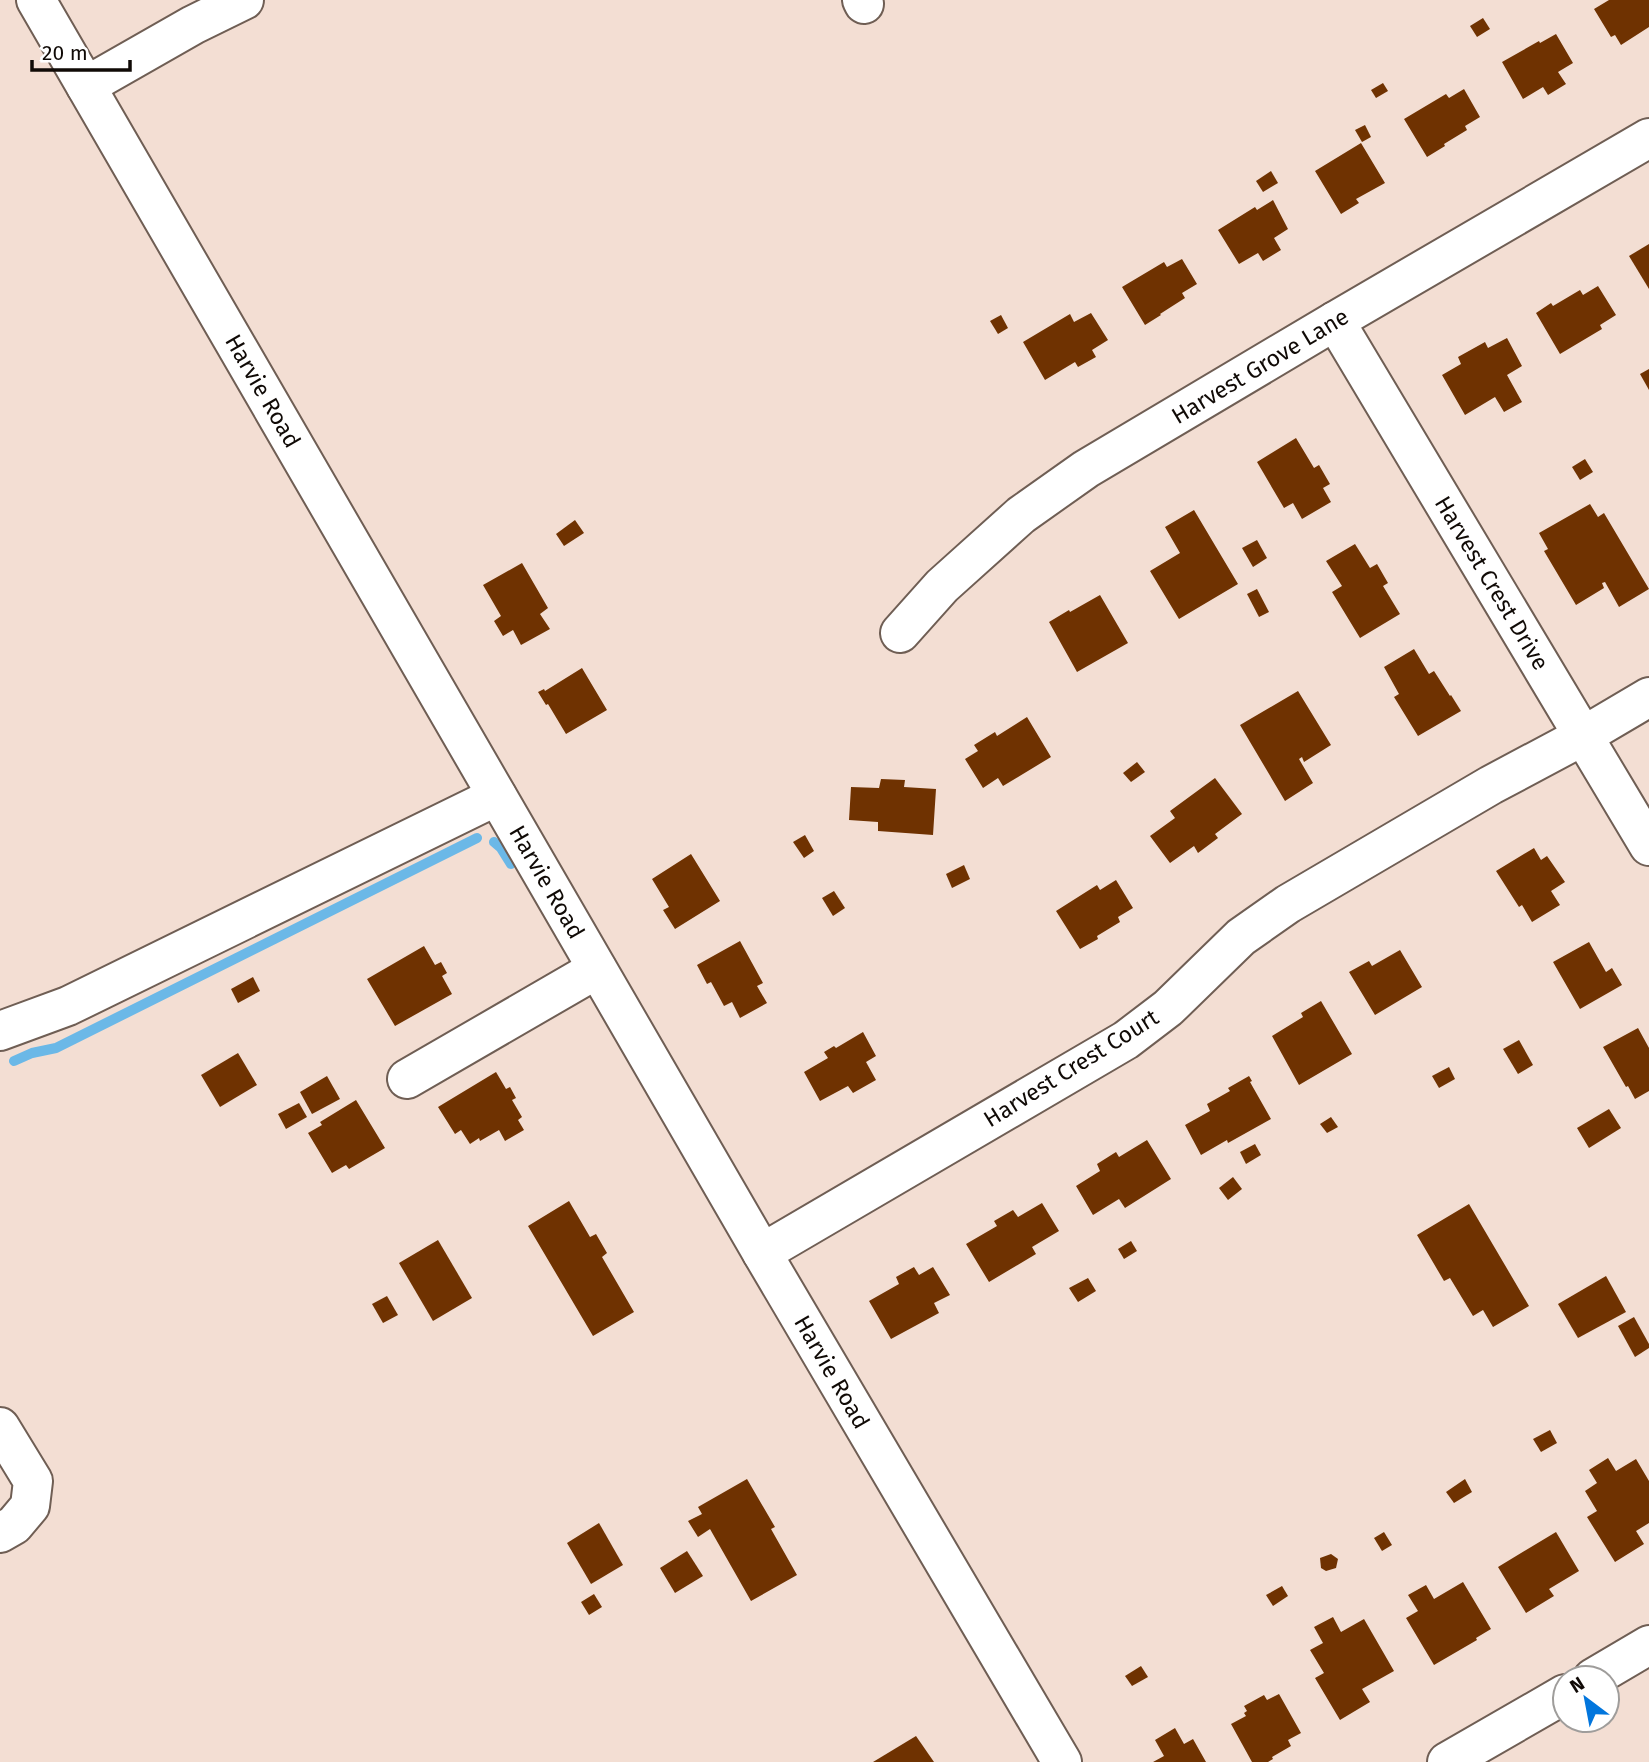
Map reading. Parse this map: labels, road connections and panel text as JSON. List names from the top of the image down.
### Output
{
  "streets": {
    "street": [
      "Harvest Grove Lane",
      "Harvie Road",
      "Harvest Crest Drive",
      "Harvest Crest Court"
    ]
  },
  "crossings": [
    ["Harvest Grove Lane", "Harvest Crest Drive"],
    ["Harvie Road", "Harvest Crest Court"],
    ["Harvest Crest Drive", "Harvest Crest Court"]
  ],
  "scale_bar": "20 m",
  "north": "top left"
}
